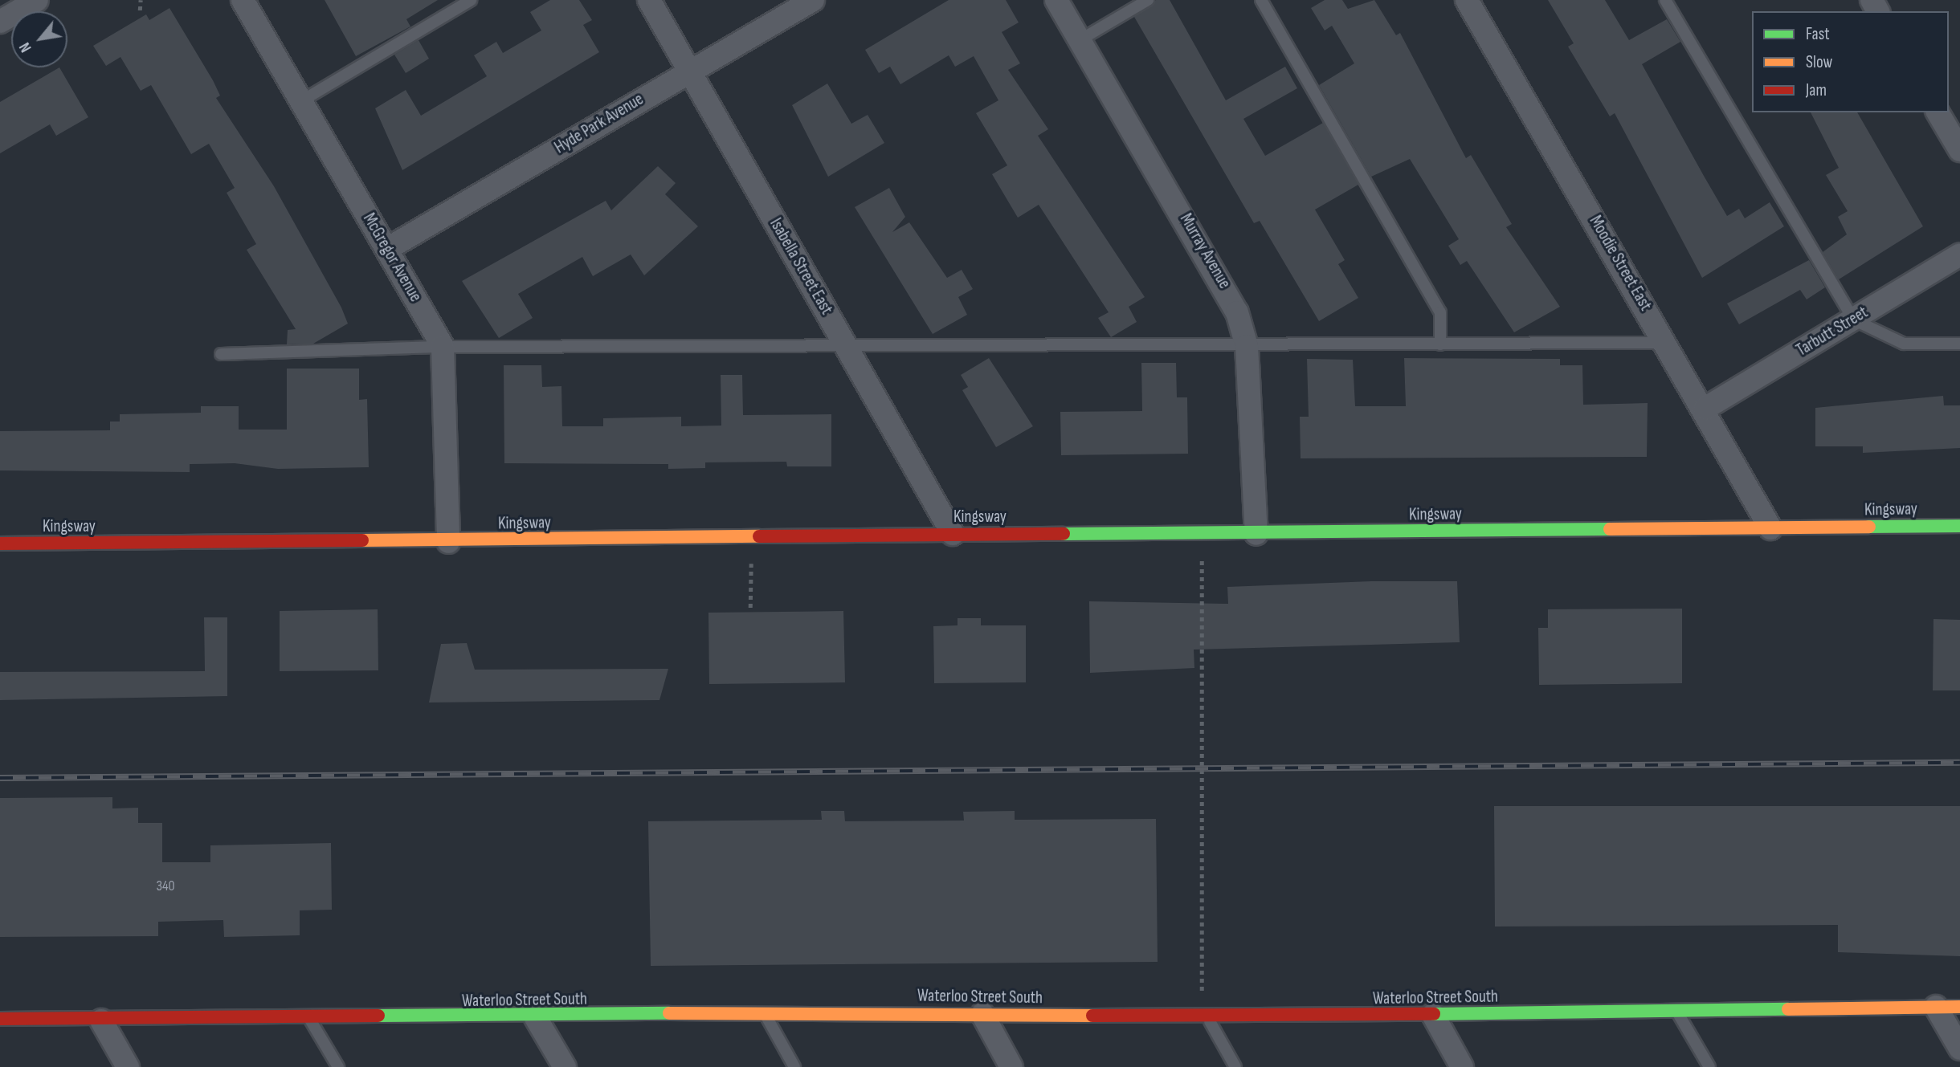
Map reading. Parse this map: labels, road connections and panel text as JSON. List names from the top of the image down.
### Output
{
  "streets": {
    "street": [
      "Hyde Park Avenue",
      "Murray Avenue",
      "McGregor Avenue",
      "Moodie Street East",
      "Isabella Street East",
      "Tarbutt Street",
      "Kingsway",
      "Waterloo Street South"
    ]
  },
  "crossings": [
    ["Hyde Park Avenue", "McGregor Avenue"],
    ["Hyde Park Avenue", "Isabella Street East"],
    ["Murray Avenue", "Kingsway"],
    ["McGregor Avenue", "Kingsway"],
    ["Moodie Street East", "Tarbutt Street"],
    ["Moodie Street East", "Kingsway"],
    ["Isabella Street East", "Kingsway"]
  ],
  "house_numbers": ["340"],
  "legend": ["Fast", "Slow", "Jam"],
  "north": "bottom left"
}
